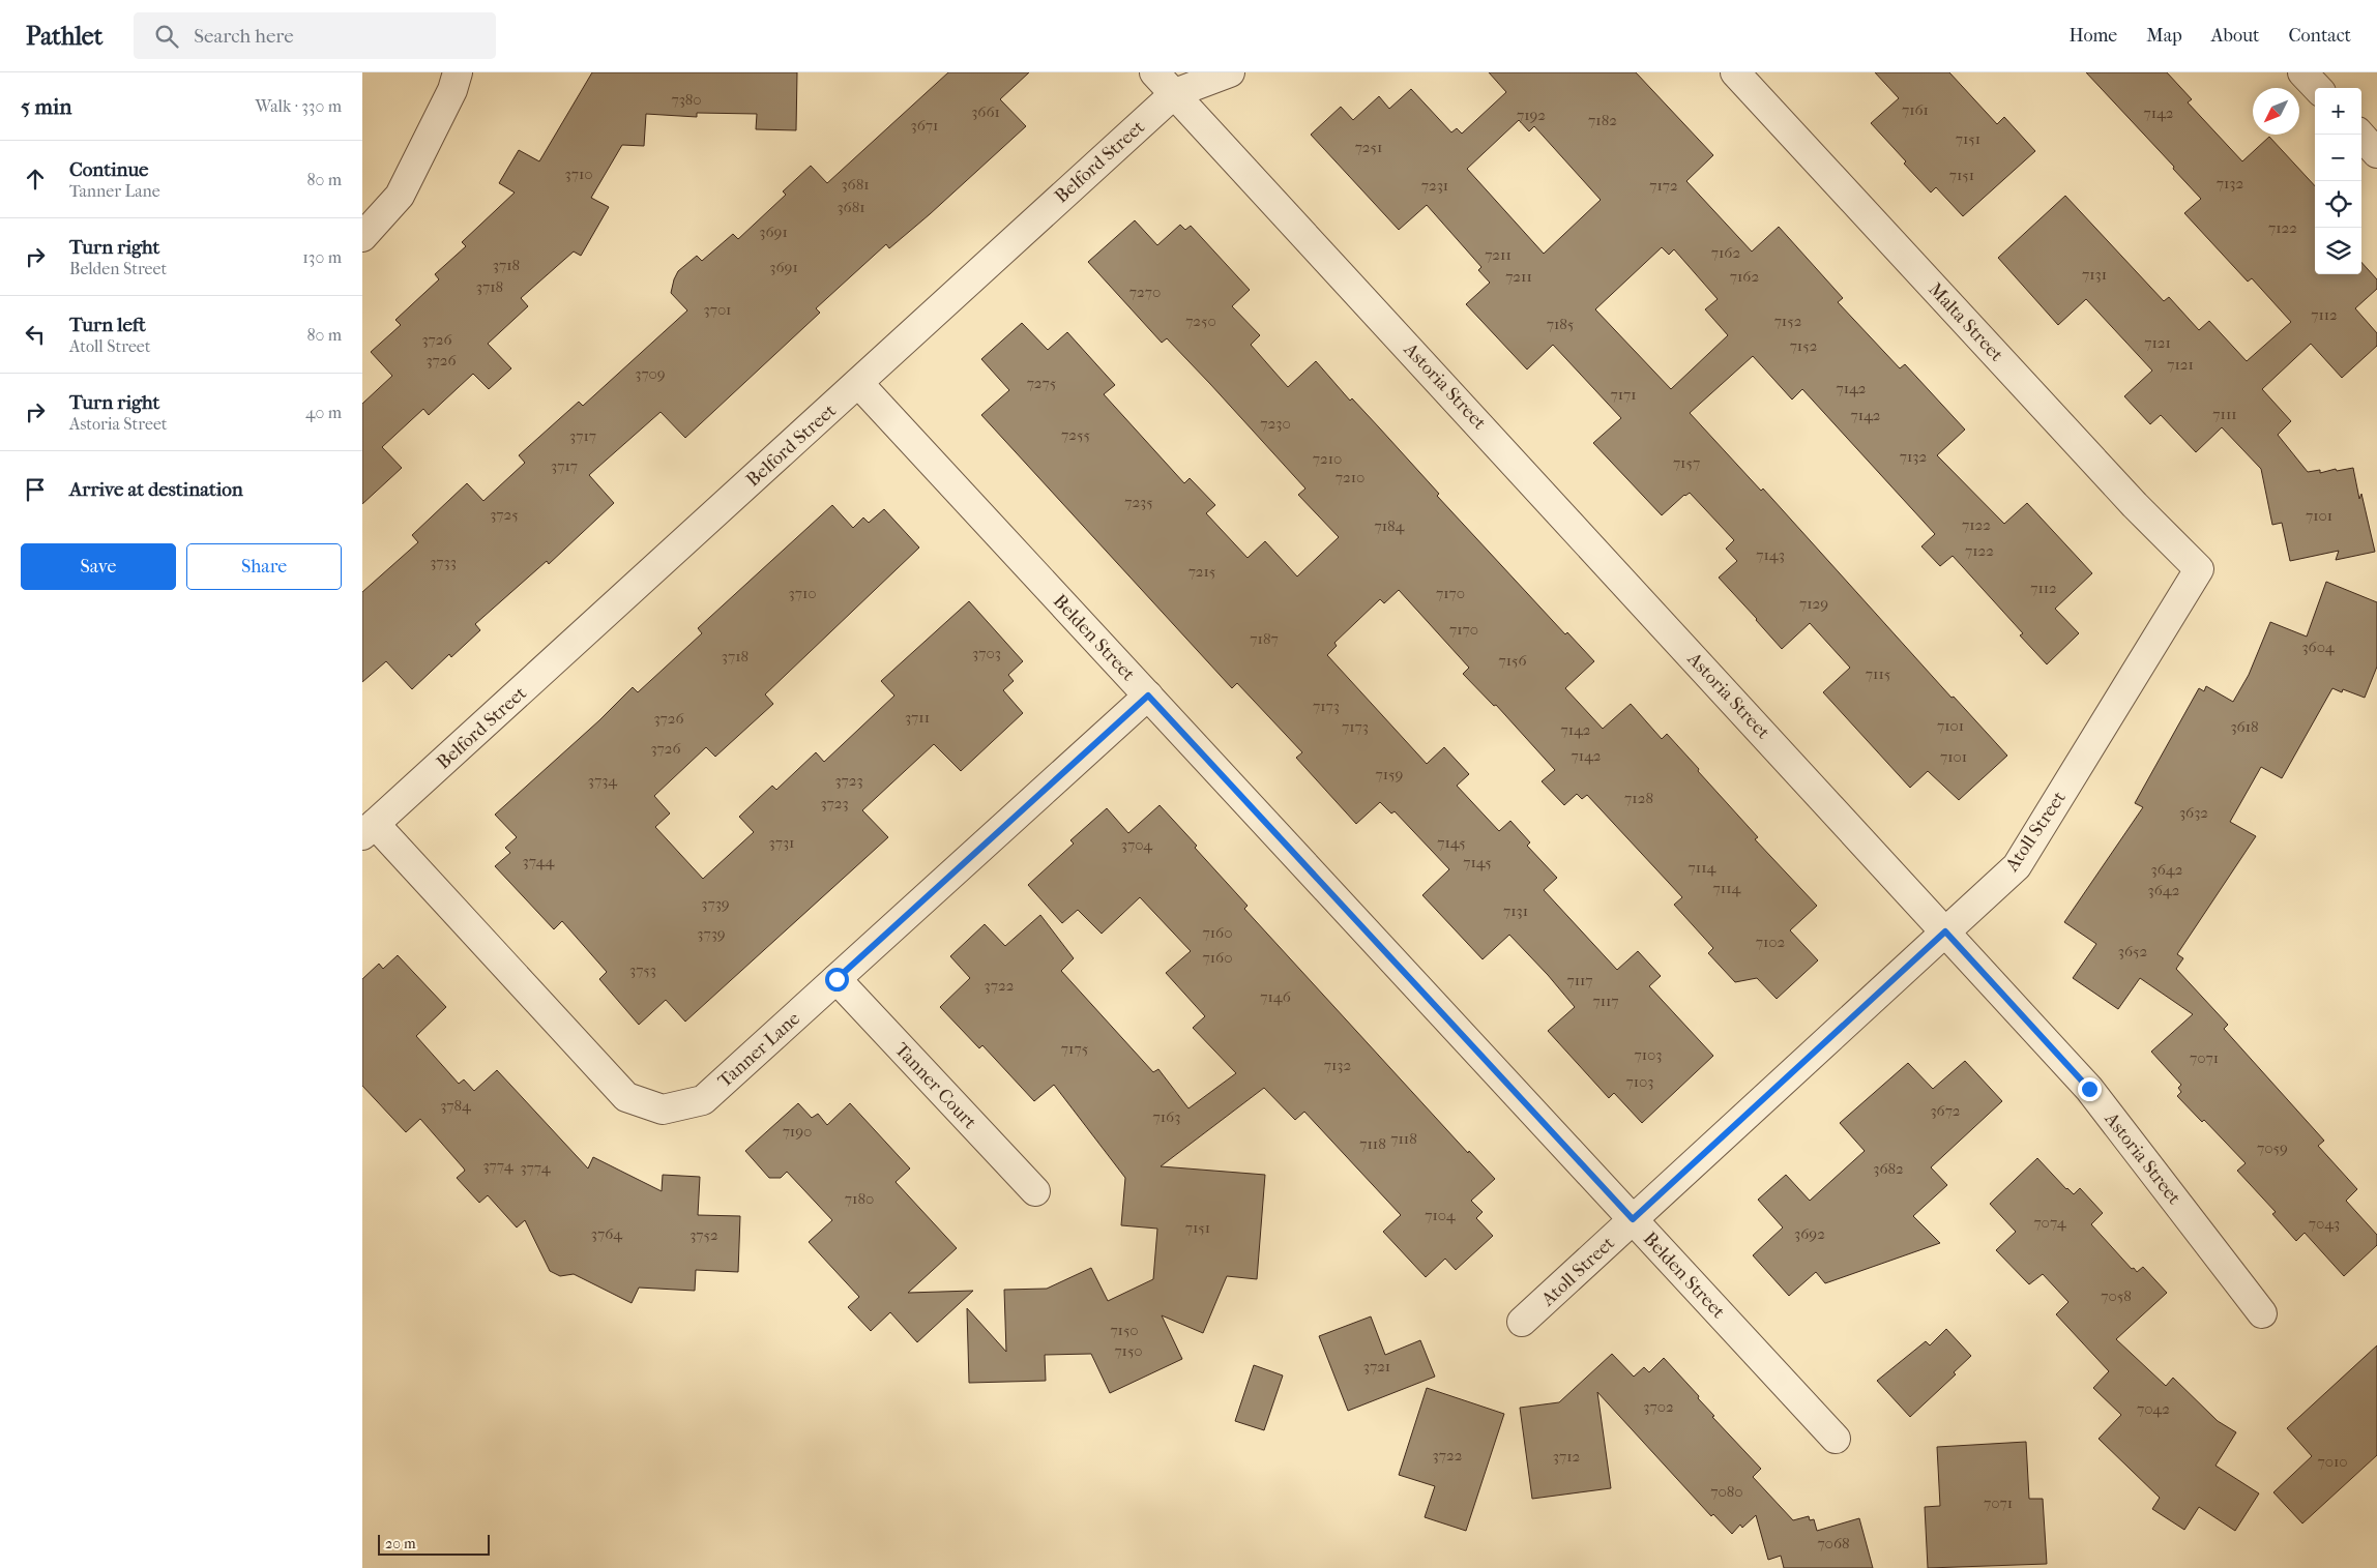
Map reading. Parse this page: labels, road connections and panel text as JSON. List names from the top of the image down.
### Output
{
  "streets": {
    "street": [
      "Belford Street",
      "Malta Street",
      "Astoria Street",
      "Belden Street",
      "Atoll Street",
      "Tanner Lane",
      "Tanner Court"
    ]
  },
  "crossings": [
    ["Belford Street", "Astoria Street"],
    ["Belford Street", "Belden Street"],
    ["Belford Street", "Tanner Lane"],
    ["Malta Street", "Atoll Street"],
    ["Astoria Street", "Atoll Street"],
    ["Belden Street", "Atoll Street"],
    ["Belden Street", "Tanner Lane"],
    ["Tanner Lane", "Tanner Court"]
  ],
  "house_numbers": [
    "7380",
    "7161",
    "3661",
    "7142",
    "7192",
    "7182",
    "3671",
    "7151",
    "7251",
    "3710",
    "7151",
    "7132",
    "3681",
    "7231",
    "7172",
    "3681",
    "7122",
    "3691",
    "7162",
    "7211",
    "3718",
    "3691",
    "7131",
    "7211",
    "7162",
    "3718",
    "7270",
    "3701",
    "7112",
    "7250",
    "7152",
    "7185",
    "3726",
    "7121",
    "7152",
    "3726",
    "7121",
    "3709",
    "7275",
    "7142",
    "7171",
    "7111",
    "7142",
    "7230",
    "7255",
    "3717",
    "7132",
    "7210",
    "7157",
    "3717",
    "7210",
    "7235",
    "3725",
    "7101",
    "7122",
    "7184",
    "7122",
    "7143",
    "3733",
    "7215",
    "7112",
    "3710",
    "7170",
    "7129",
    "7170",
    "7187",
    "3604",
    "3703",
    "3718",
    "7156",
    "7115",
    "7173",
    "3711",
    "3726",
    "7101",
    "7173",
    "3618",
    "7142",
    "3726",
    "7142",
    "7101",
    "7159",
    "3734",
    "3723",
    "7128",
    "3723",
    "3632",
    "3731",
    "7145",
    "3704",
    "3744",
    "7145",
    "7114",
    "3642",
    "7114",
    "3642",
    "3739",
    "7131",
    "7160",
    "3739",
    "7102",
    "3652",
    "7160",
    "3753",
    "7117",
    "3722",
    "7146",
    "7117",
    "7175",
    "7103",
    "7071",
    "7132",
    "7103",
    "3784",
    "3672",
    "7163",
    "7190",
    "7118",
    "7118",
    "7059",
    "3774",
    "3774",
    "3682",
    "7180",
    "7104",
    "7074",
    "7043",
    "7151",
    "3764",
    "3692",
    "3752",
    "7058",
    "7150",
    "7150",
    "3721",
    "3702",
    "7042",
    "3722",
    "3712",
    "7010",
    "7080",
    "7071",
    "7068"
  ],
  "scale_bar": "20 m",
  "north": "bottom left",
  "page": {
    "header": "Pathlet",
    "search": "Search here",
    "nav": [
      "Home",
      "Map",
      "About",
      "Contact"
    ],
    "heading": ["5 min", "Walk · 330 m"],
    "map_buttons": ["+", "−"],
    "list": [
      ["Continue", "Tanner Lane", "80 m"],
      ["Turn right", "Belden Street", "130 m"],
      ["Turn left", "Atoll Street", "80 m"],
      ["Turn right", "Astoria Street", "40 m"],
      "Arrive at destination"
    ],
    "buttons": ["Save", "Share"],
    "scale": "20 m"
  }
}
